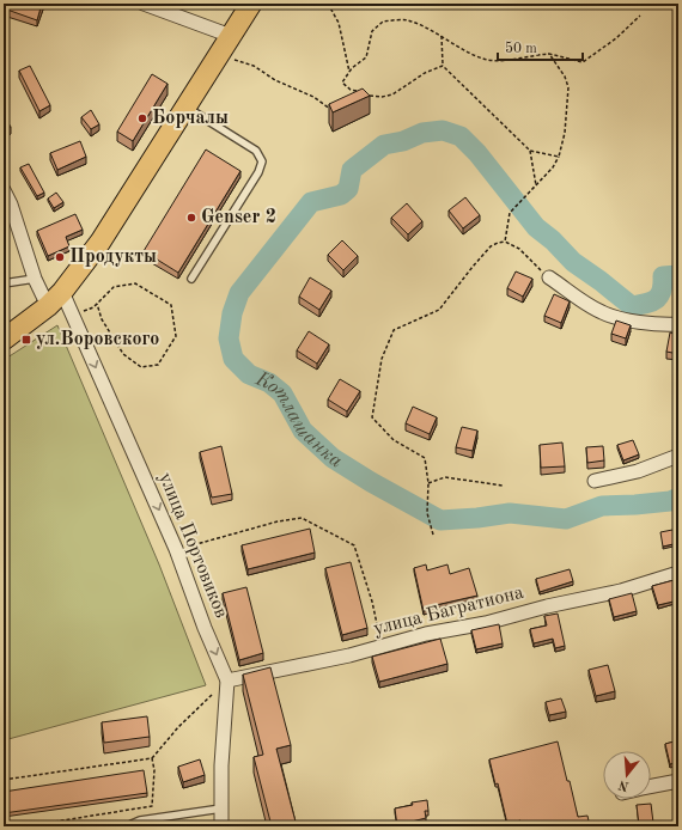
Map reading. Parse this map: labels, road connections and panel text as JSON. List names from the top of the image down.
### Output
{
  "streets": {
    "street": ["улица Портовиков", "улица Багратиона"]
  },
  "crossings": [
    ["улица Портовиков", "улица Багратиона"]
  ],
  "one_way": ["улица Портовиков"],
  "water": ["Котлашанка"],
  "places": {
    "other": ["Борчалы", "Genser 2", "Продукты"],
    "transit": ["ул.Воровского"]
  },
  "scale_bar": "50 m",
  "north": "bottom"
}
